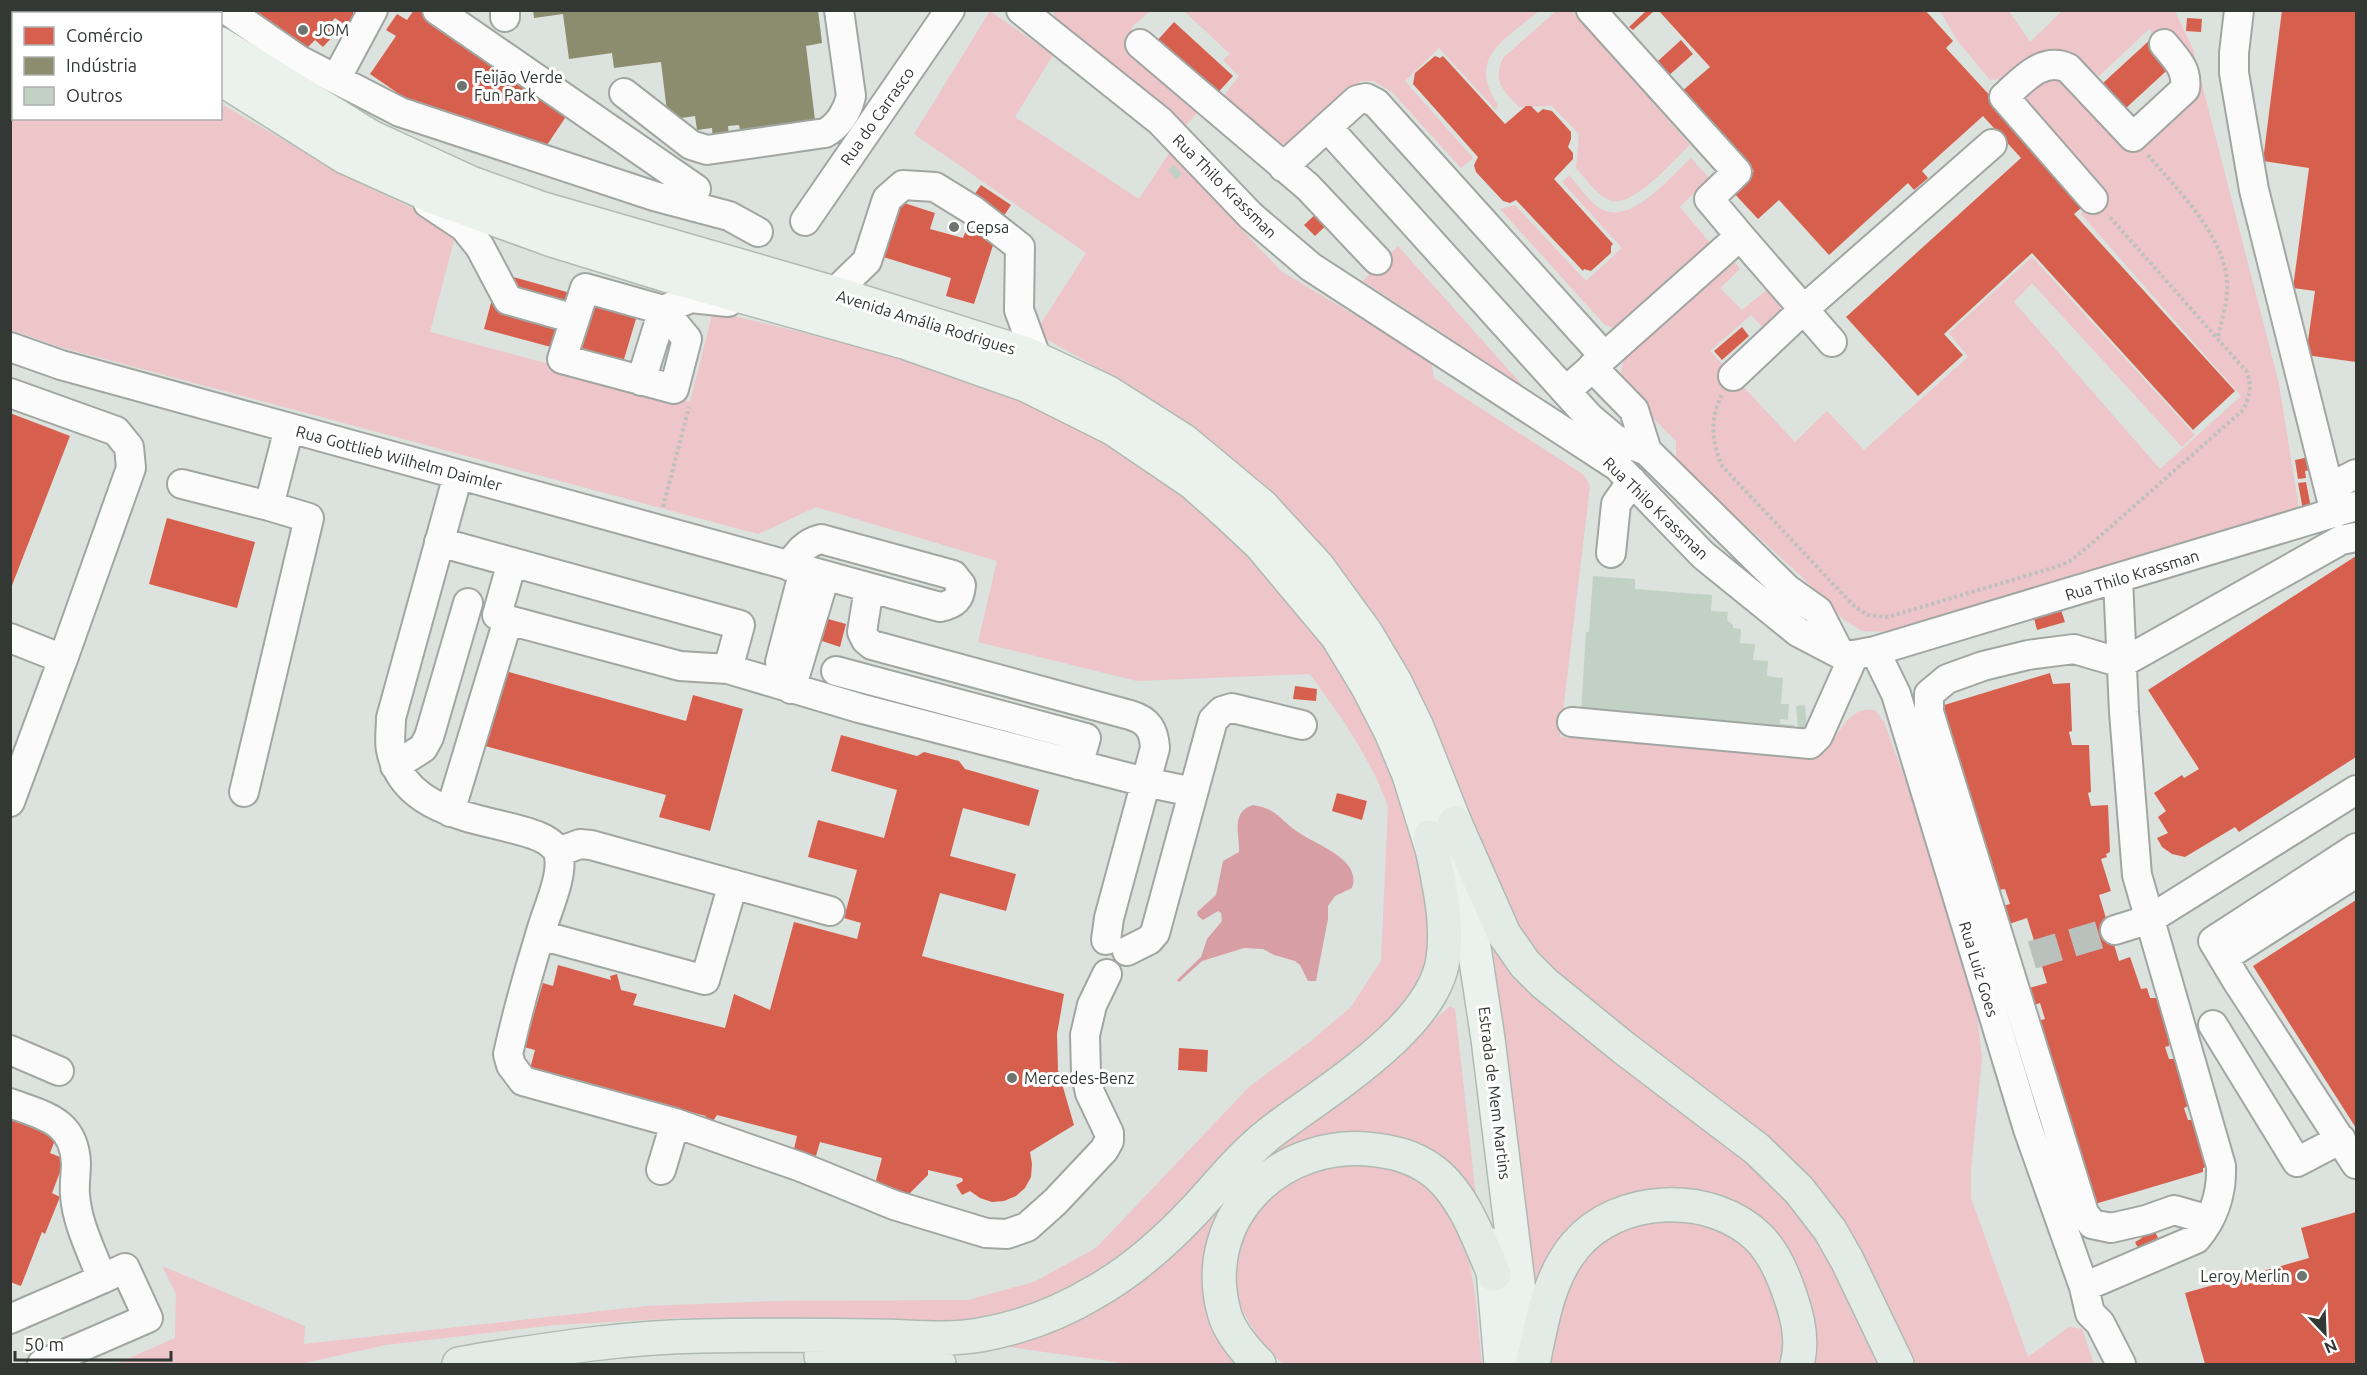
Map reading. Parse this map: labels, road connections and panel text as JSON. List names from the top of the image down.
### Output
{
  "streets": {
    "main road": ["Avenida Amália Rodrigues", "Estrada de Mem Martins"],
    "street": [
      "Rua do Carrasco",
      "Rua Thilo Krassman",
      "Rua Gottlieb Wilhelm Daimler",
      "Rua Luiz Goes"
    ]
  },
  "crossings": [
    ["Rua Thilo Krassman", "Rua Luiz Goes"],
    ["Avenida Amália Rodrigues", "Estrada de Mem Martins"]
  ],
  "places": [
    "JOM",
    "Feijão Verde Fun Park",
    "Cepsa",
    "Mercedes-Benz",
    "Leroy Merlin"
  ],
  "legend": ["Comércio", "Indústria", "Outros"],
  "scale_bar": "50 m",
  "north": "bottom right"
}
